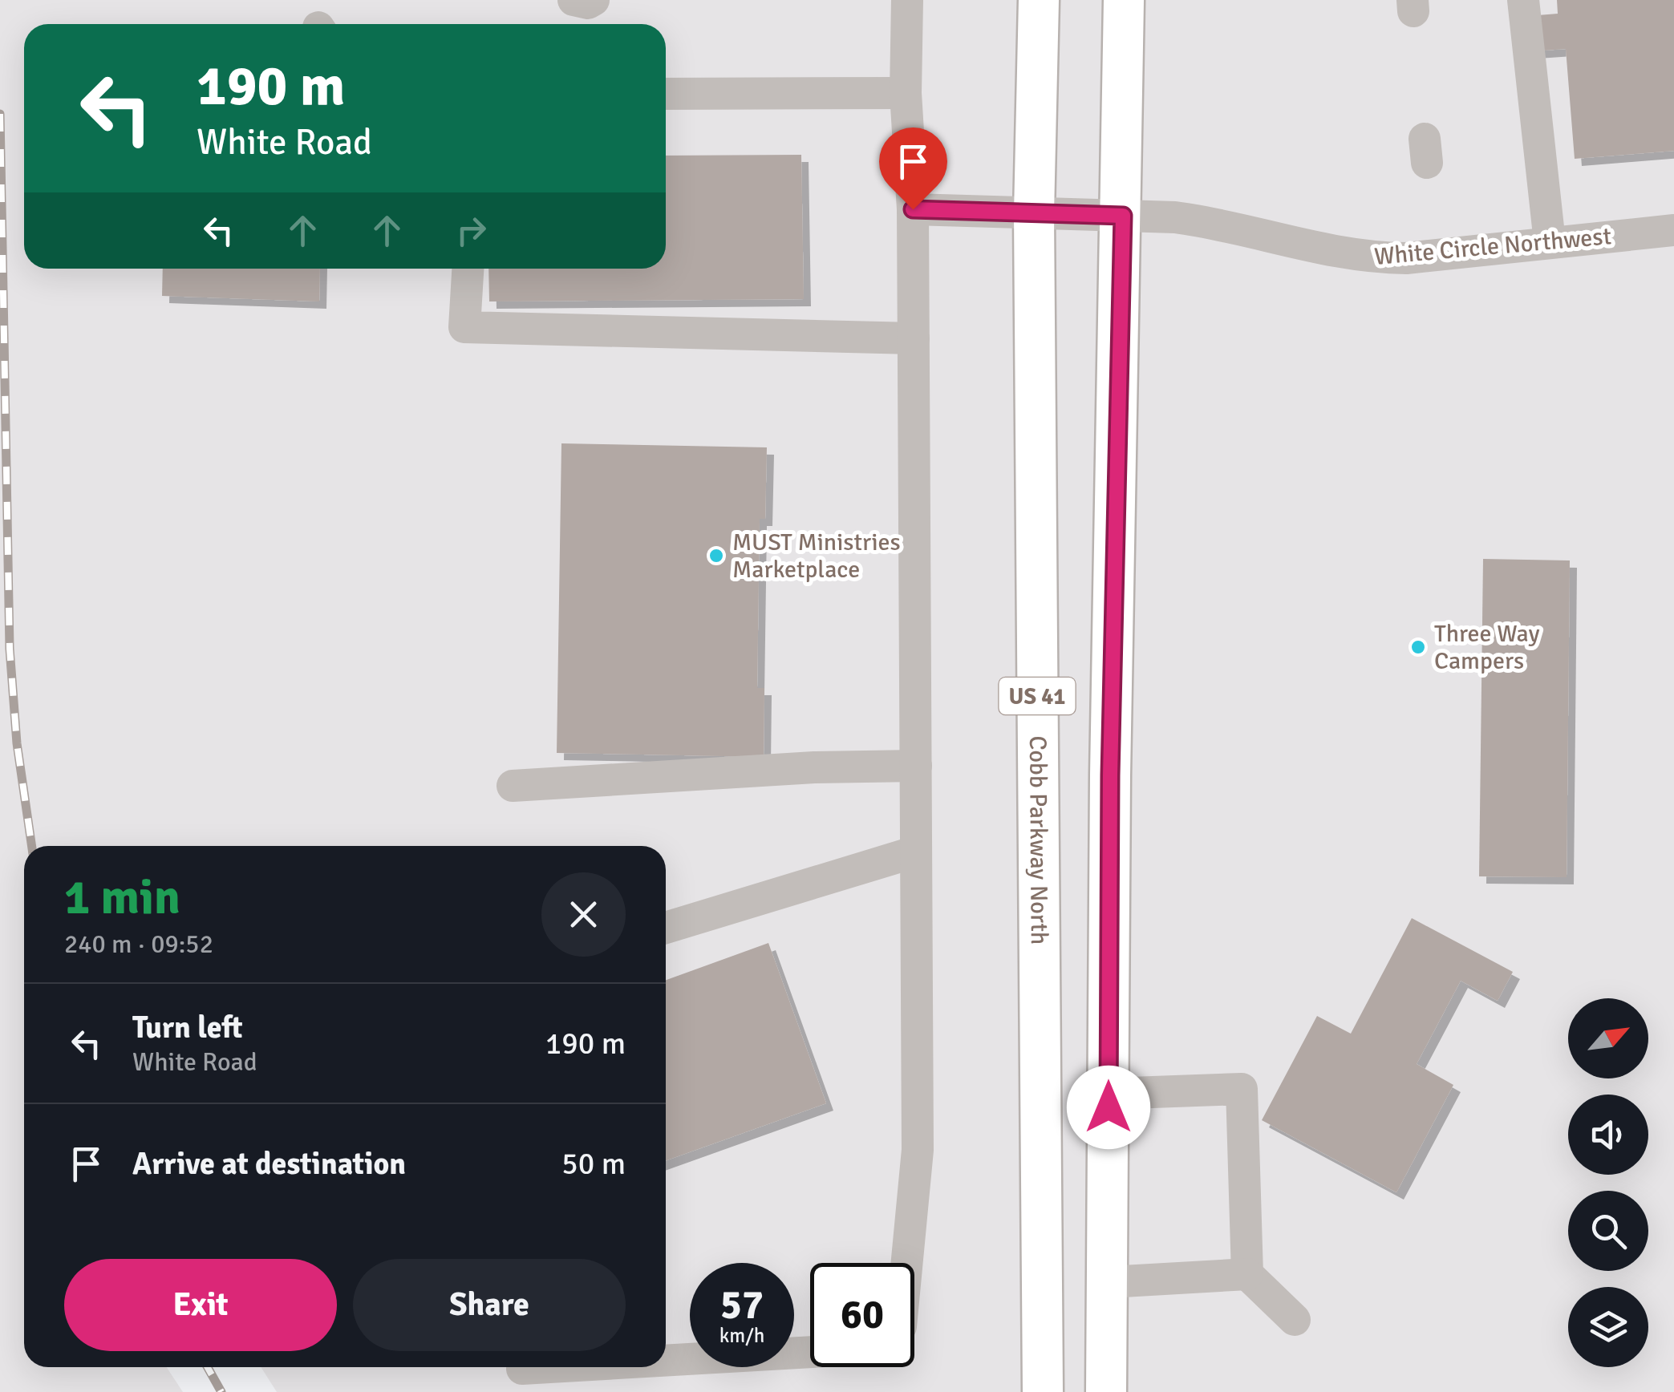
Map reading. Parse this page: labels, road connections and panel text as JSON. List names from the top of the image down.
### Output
{
  "streets": {
    "main road": ["US 41", "Cobb Parkway North"],
    "street": ["White Circle Northwest"]
  },
  "crossings": [
    ["White Circle Northwest", "Cobb Parkway North"]
  ],
  "places": ["MUST Ministries Marketplace", "Three Way Campers"],
  "north": "top right",
  "page": {
    "turn": ["190 m", "White Road"],
    "heading": ["1 min", "240 m · 09:52"],
    "list": [
      {
        "name": "Turn left",
        "note": "White Road",
        "value": "190 m"
      },
      {
        "name": "Arrive at destination",
        "value": "50 m"
      }
    ],
    "buttons": ["Exit", "Share"],
    "speed": "57 km/h",
    "limit": "60"
  }
}
